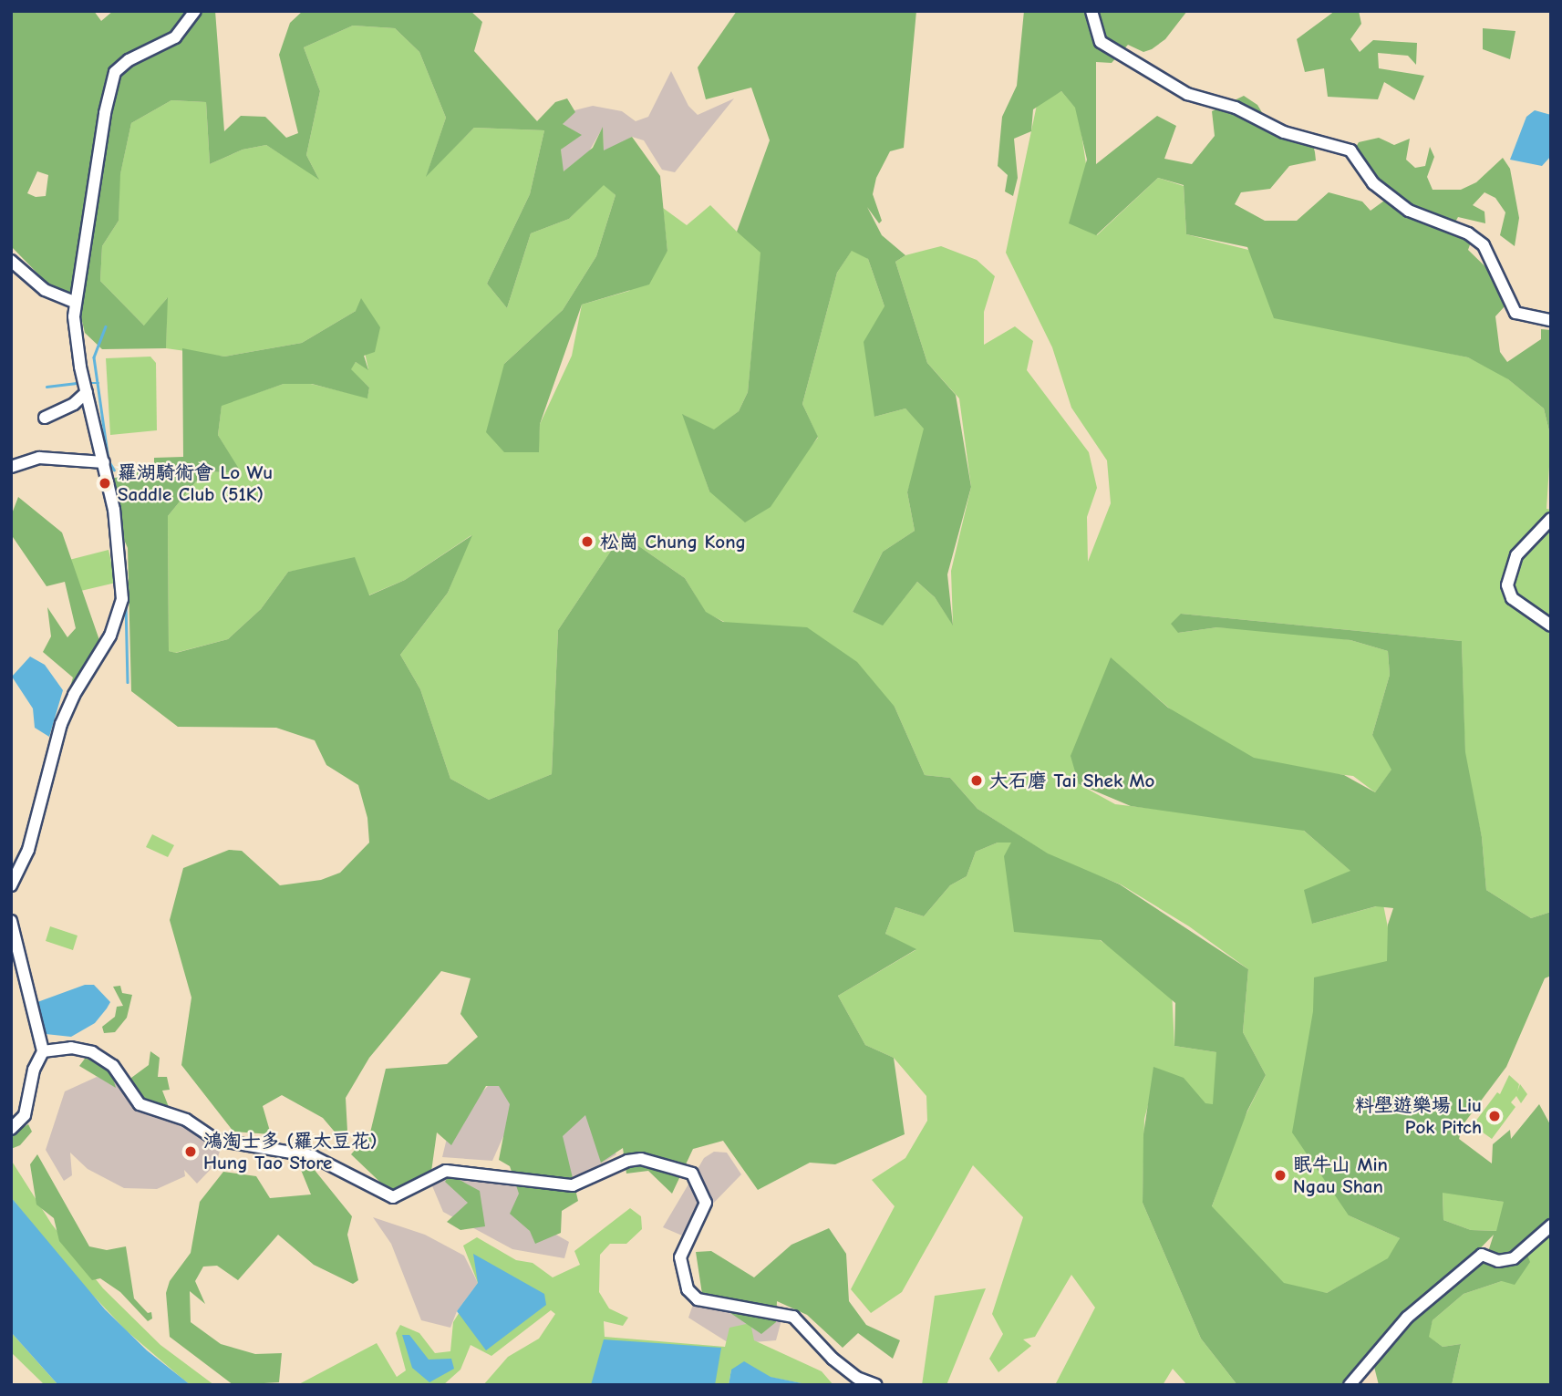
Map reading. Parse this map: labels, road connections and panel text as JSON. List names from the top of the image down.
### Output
{
  "places": [
    "羅湖騎術會 Lo Wu Saddle Club (51K)",
    "松崗 Chung Kong",
    "大石磨 Tai Shek Mo",
    "料壆遊樂場 Liu Pok Pitch",
    "鴻淘士多 (羅太豆花) Hung Tao Store",
    "眠牛山 Min Ngau Shan"
  ]
}
